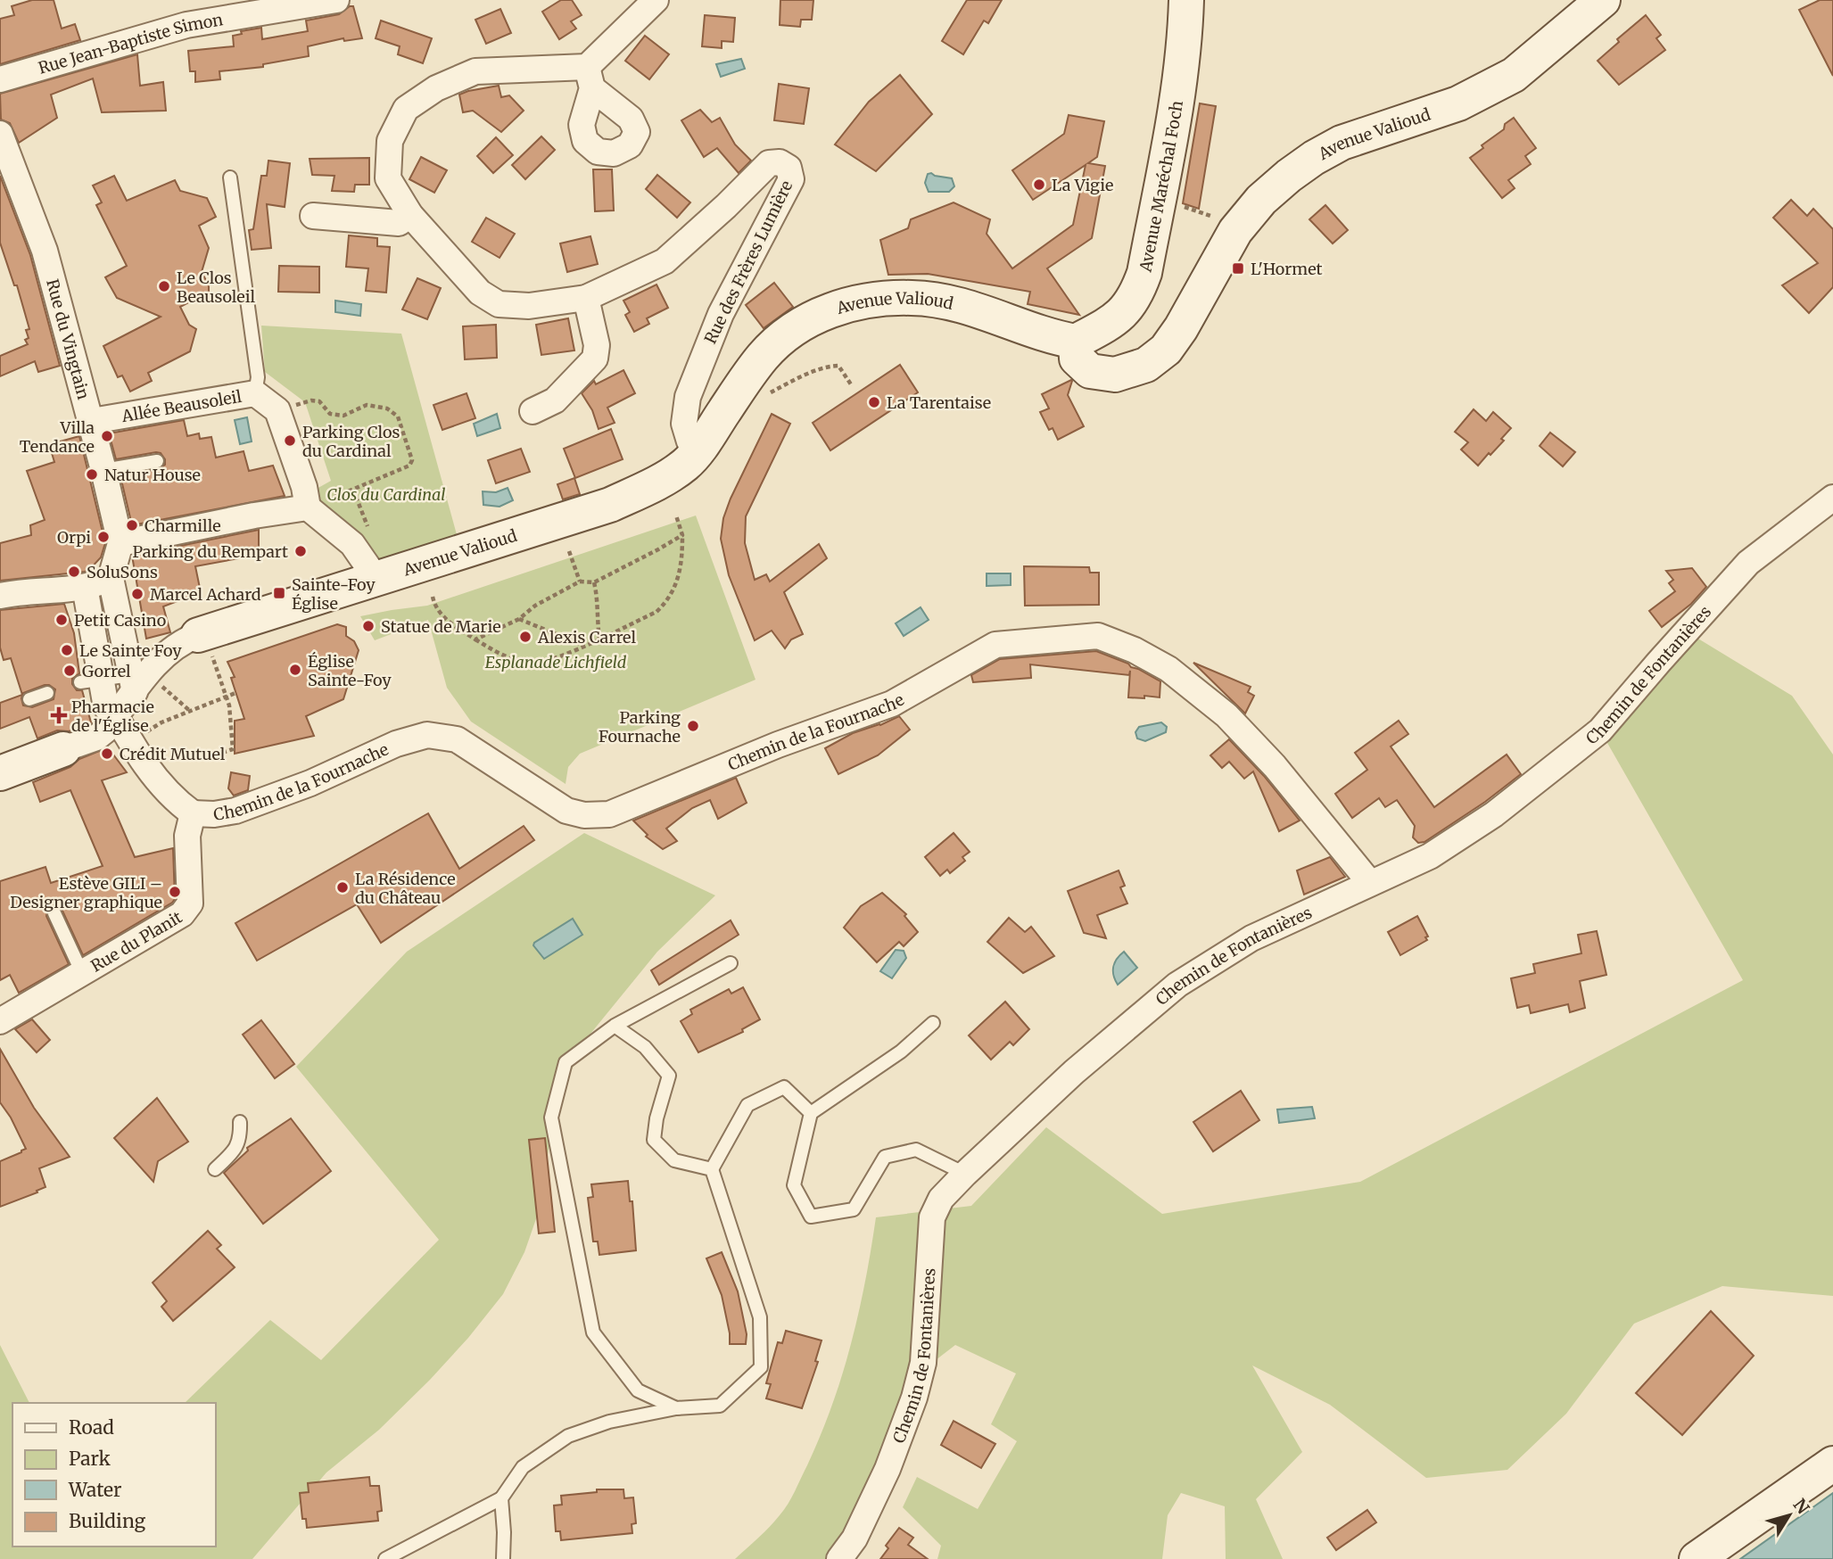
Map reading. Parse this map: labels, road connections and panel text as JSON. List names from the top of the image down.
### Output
{
  "streets": {
    "main road": ["Avenue Valioud", "Avenue Maréchal Foch"],
    "street": [
      "Rue Jean-Baptiste Simon",
      "Rue des Frères Lumière",
      "Rue du Vingtain",
      "Allée Beausoleil",
      "Chemin de Fontanières",
      "Chemin de la Fournache",
      "Rue du Planit"
    ]
  },
  "crossings": [
    ["Avenue Valioud", "Avenue Maréchal Foch"],
    ["Avenue Valioud", "Rue des Frères Lumière"],
    ["Rue du Vingtain", "Allée Beausoleil"],
    ["Chemin de Fontanières", "Chemin de la Fournache"],
    ["Chemin de la Fournache", "Rue du Planit"]
  ],
  "parks": ["Clos du Cardinal", "Esplanade Lichfield"],
  "places": {
    "other": [
      "La Vigie",
      "Le Clos Beausoleil",
      "La Tarentaise",
      "Villa Tendance",
      "Parking Clos du Cardinal",
      "Natur House",
      "Charmille",
      "Orpi",
      "Parking du Rempart",
      "SoluSons",
      "Marcel Achard",
      "Petit Casino",
      "Statue de Marie",
      "Alexis Carrel",
      "Le Sainte Foy",
      "Église Sainte-Foy",
      "Gorrel",
      "Parking Fournache",
      "Crédit Mutuel",
      "La Résidence du Château",
      "Estève GILI – Designer graphique"
    ],
    "transit": ["L'Hormet", "Sainte-Foy Église"],
    "health": ["Pharmacie de l'Église"]
  },
  "legend": [
    "Road",
    "Park",
    "Water",
    "Building"
  ],
  "north": "top right"
}
